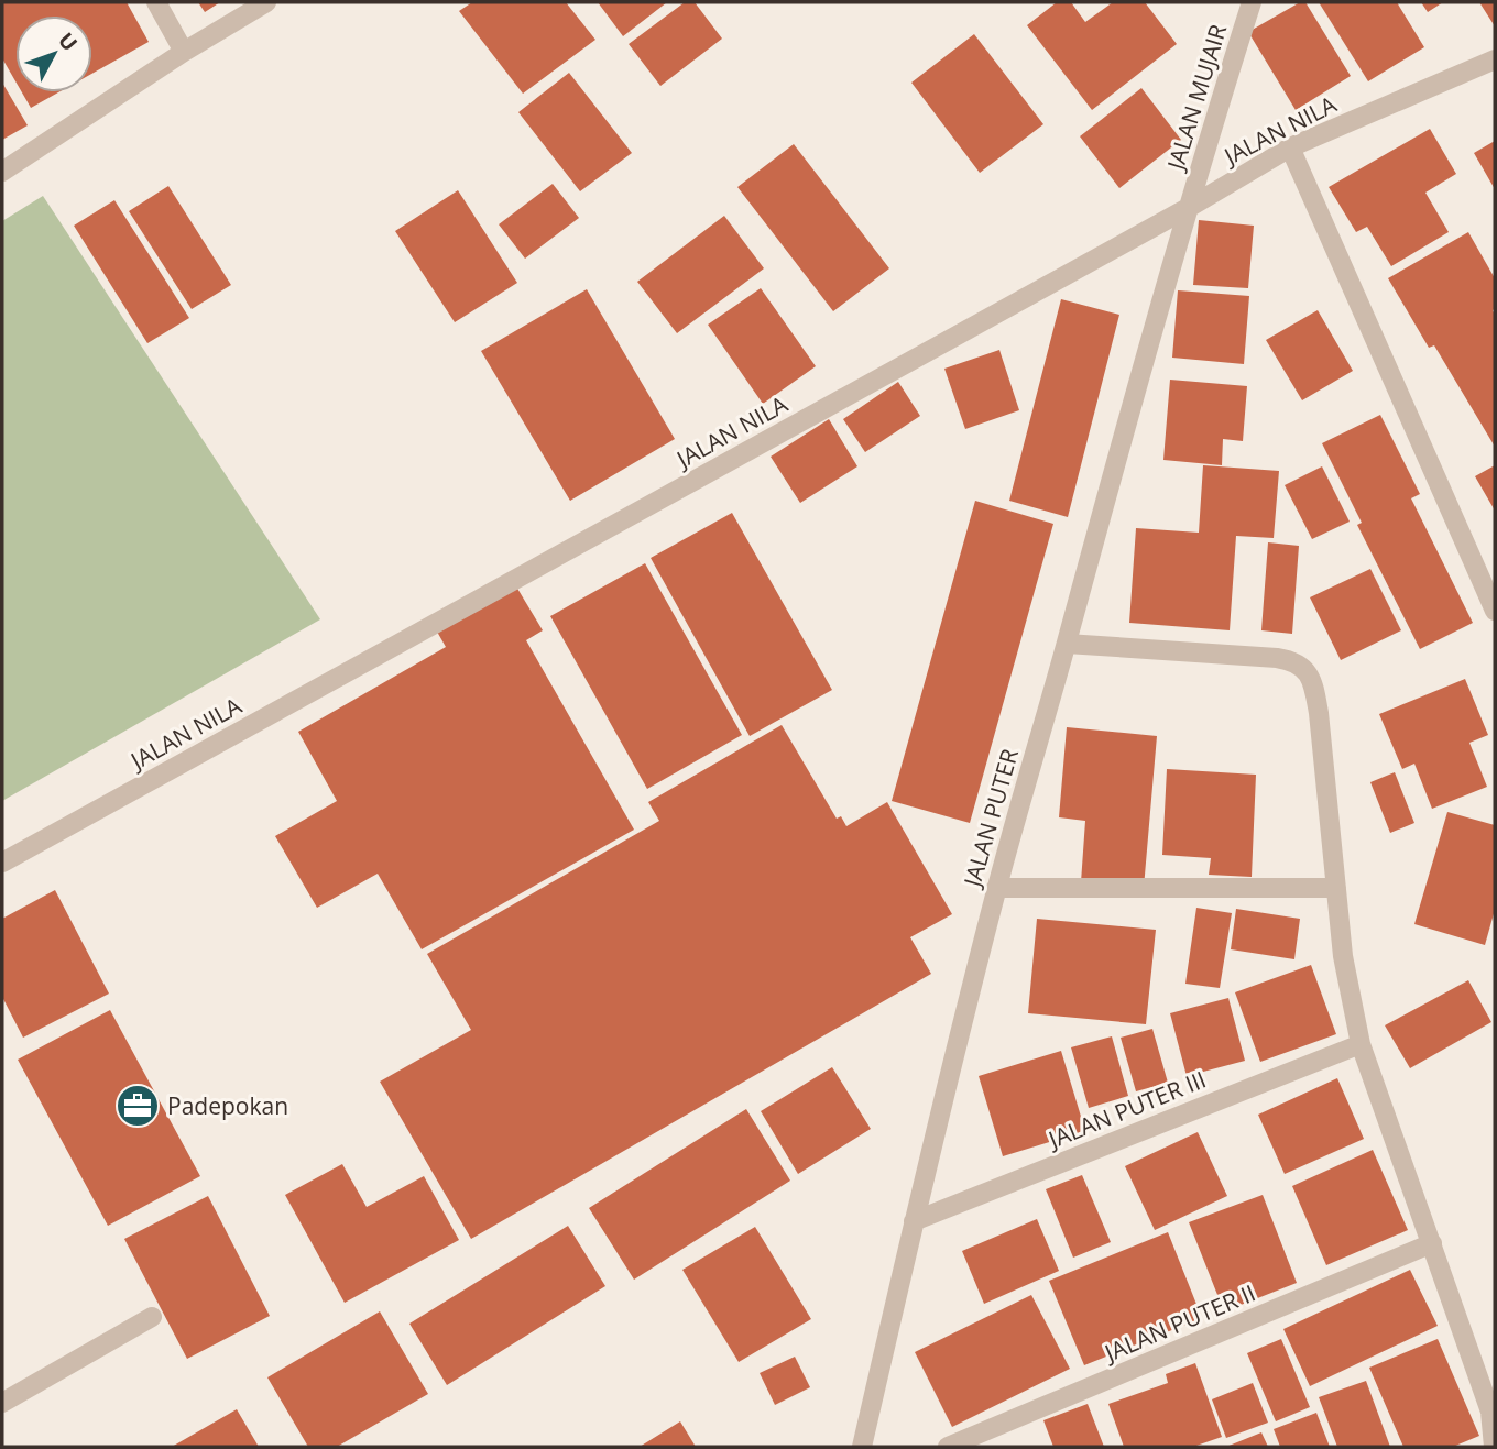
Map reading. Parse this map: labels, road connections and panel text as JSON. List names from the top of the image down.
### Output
{
  "streets": {
    "street": [
      "JALAN MUJAIR",
      "JALAN NILA",
      "JALAN PUTER",
      "JALAN PUTER III",
      "JALAN PUTER II"
    ]
  },
  "crossings": [
    ["JALAN MUJAIR", "JALAN NILA"],
    ["JALAN MUJAIR", "JALAN PUTER"],
    ["JALAN NILA", "JALAN PUTER"],
    ["JALAN PUTER", "JALAN PUTER III"]
  ],
  "places": {
    "office": ["Padepokan"]
  },
  "north": "top right"
}
